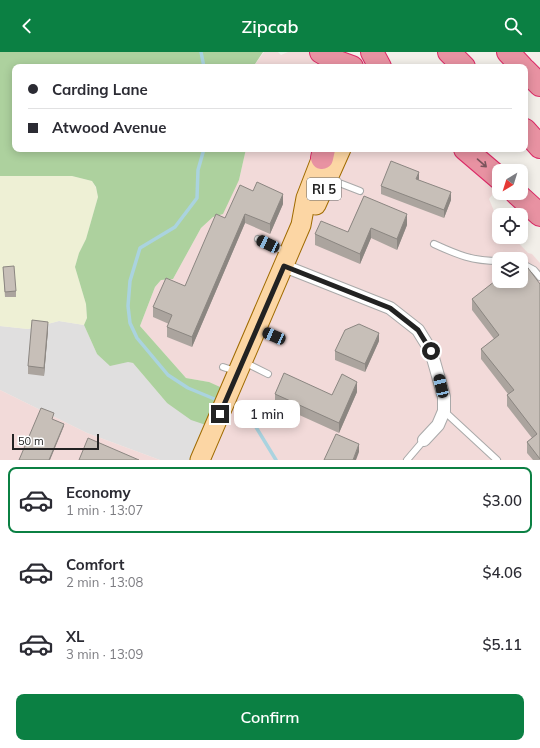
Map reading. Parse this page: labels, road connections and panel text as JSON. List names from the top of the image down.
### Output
{
  "streets": {
    "main road": ["RI 5"]
  },
  "scale_bar": "50 m",
  "north": "bottom left",
  "page": {
    "header": "Zipcab",
    "banner": ["Carding Lane", "Atwood Avenue"],
    "bubble": "1 min",
    "scale": "50 m",
    "list": [
      {
        "name": "Economy",
        "note": "1 min · 13:07",
        "value": "$3.00"
      },
      {
        "name": "Comfort",
        "note": "2 min · 13:08",
        "value": "$4.06"
      },
      {
        "name": "XL",
        "note": "3 min · 13:09",
        "value": "$5.11"
      }
    ],
    "buttons": "Confirm"
  }
}
